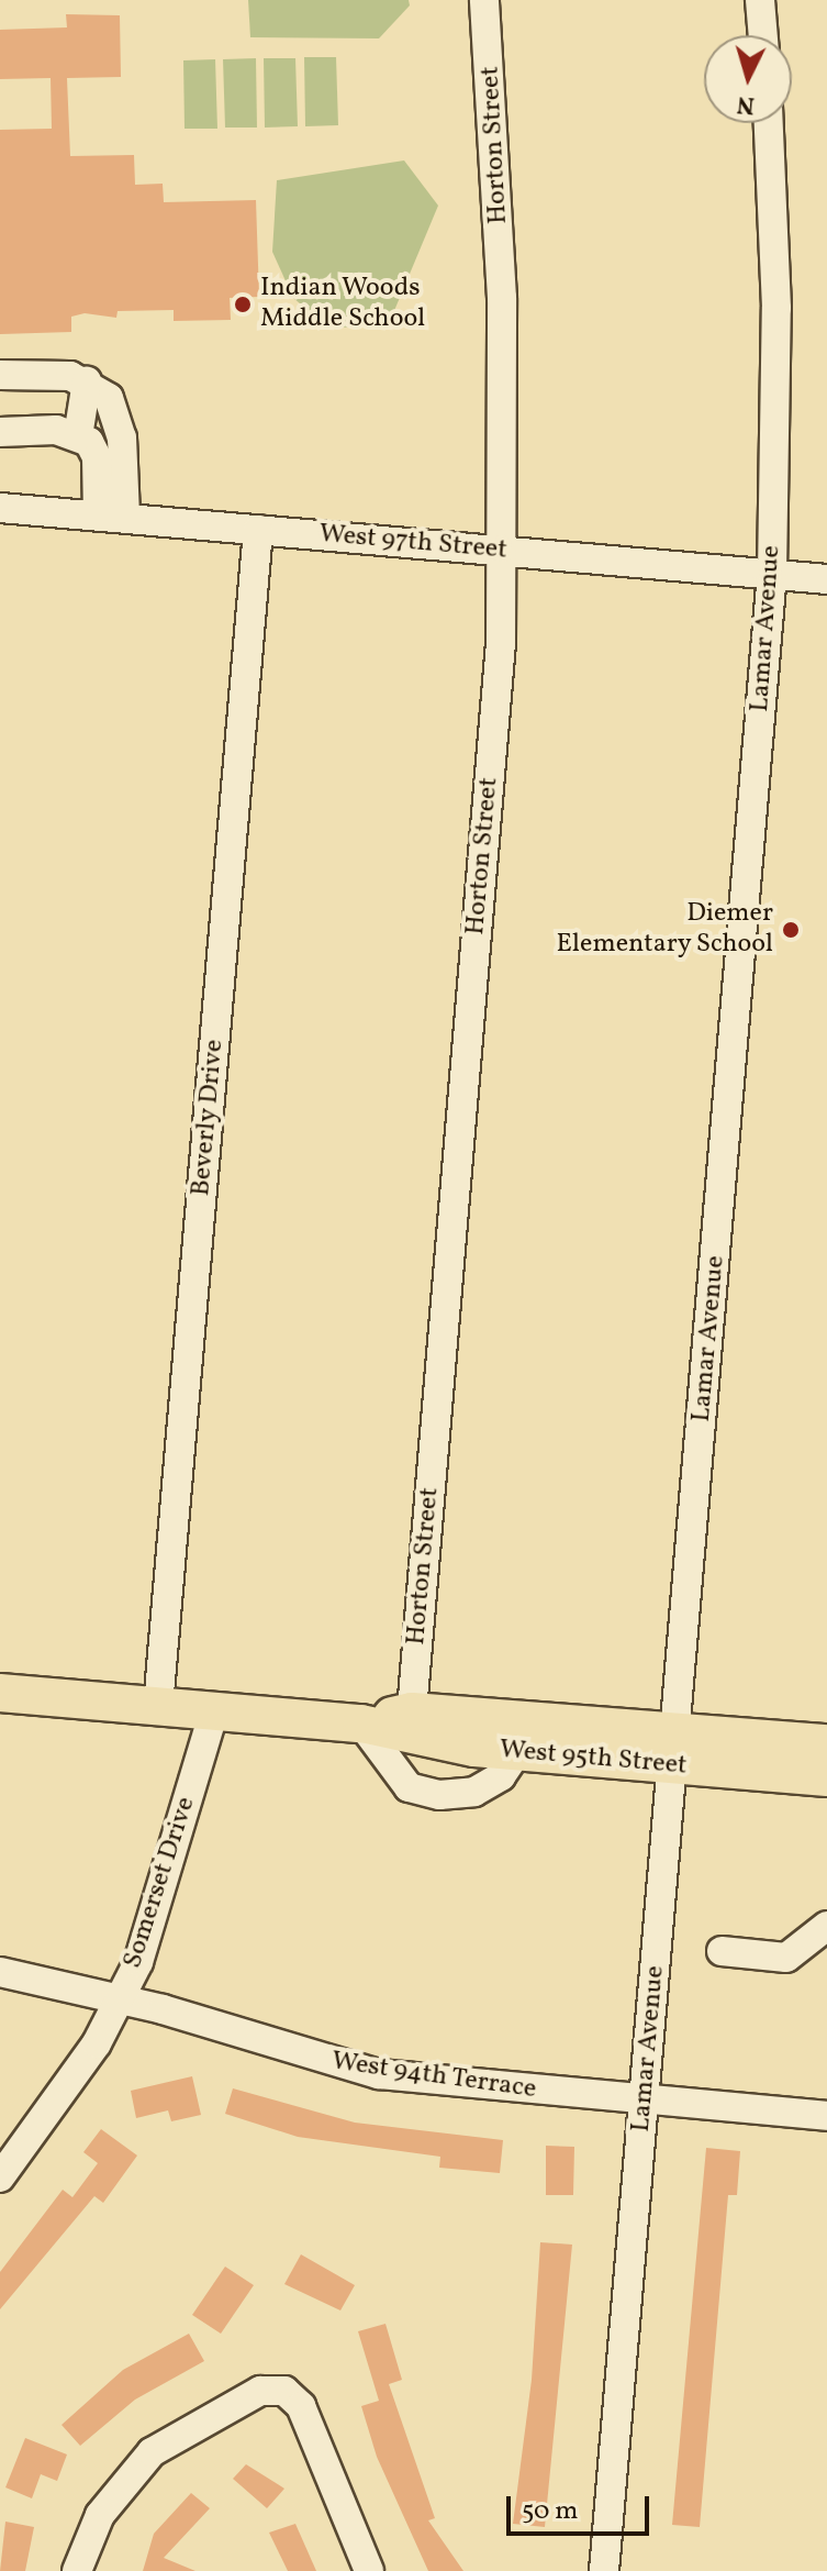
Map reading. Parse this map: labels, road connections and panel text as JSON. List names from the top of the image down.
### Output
{
  "streets": {
    "main road": ["West 95th Street"],
    "street": [
      "Horton Street",
      "West 97th Street",
      "Lamar Avenue",
      "Beverly Drive",
      "Somerset Drive",
      "West 94th Terrace"
    ]
  },
  "crossings": [
    ["Horton Street", "West 97th Street"],
    ["Horton Street", "West 95th Street"],
    ["West 97th Street", "Lamar Avenue"],
    ["West 97th Street", "Beverly Drive"],
    ["Lamar Avenue", "West 95th Street"],
    ["Lamar Avenue", "West 94th Terrace"],
    ["Beverly Drive", "West 95th Street"],
    ["West 95th Street", "Somerset Drive"],
    ["Somerset Drive", "West 94th Terrace"]
  ],
  "places": ["Indian Woods Middle School", "Diemer Elementary School"],
  "scale_bar": "50 m",
  "north": "bottom"
}
